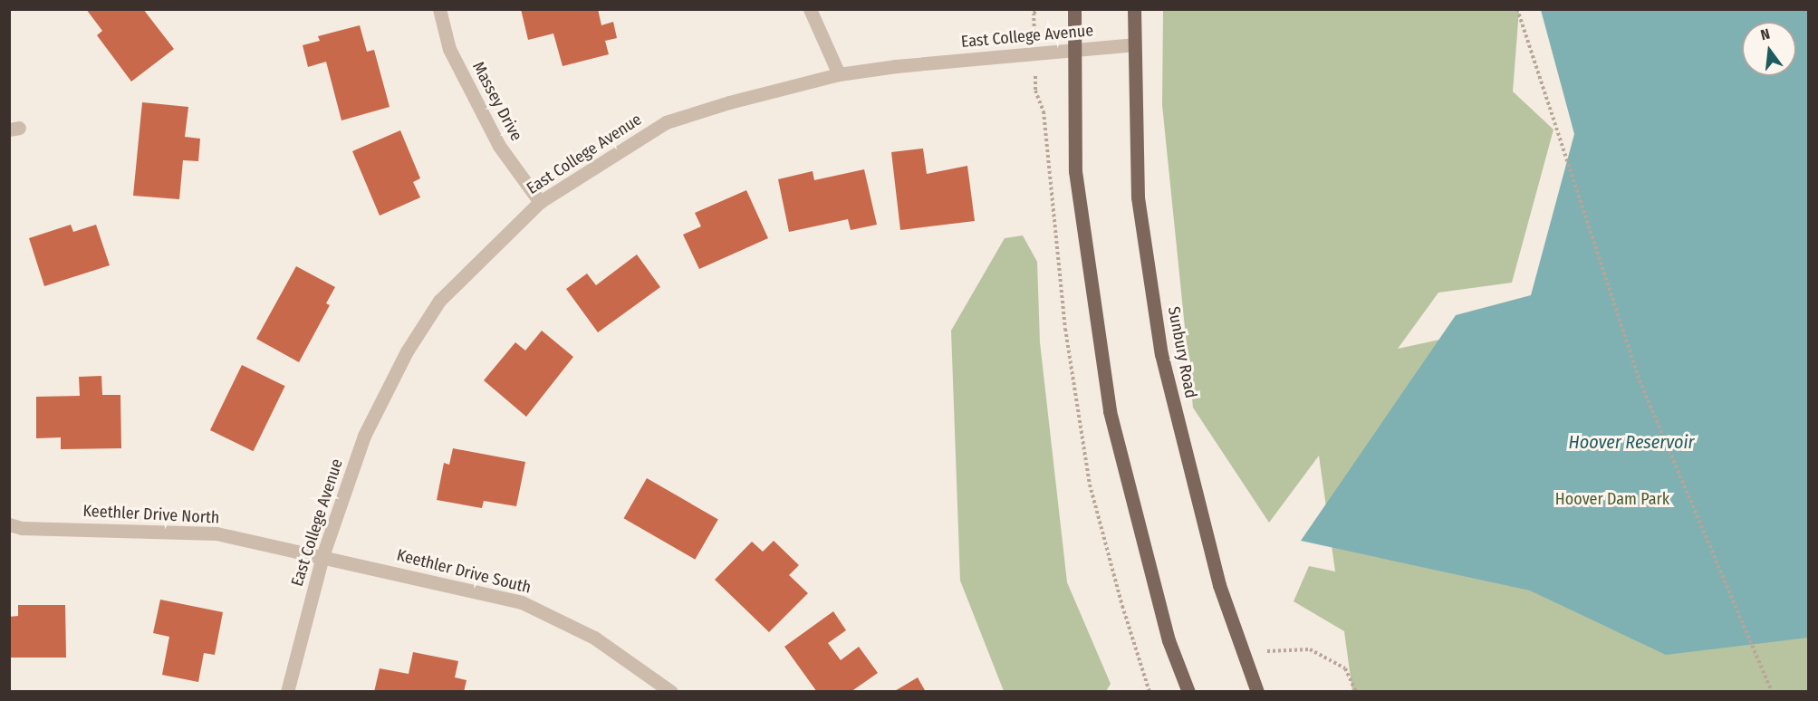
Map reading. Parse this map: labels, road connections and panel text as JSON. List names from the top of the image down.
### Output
{
  "streets": {
    "main road": ["Sunbury Road"],
    "street": [
      "East College Avenue",
      "Massey Drive",
      "Keethler Drive North",
      "Keethler Drive South"
    ]
  },
  "crossings": [
    ["East College Avenue", "Massey Drive"],
    ["East College Avenue", "Sunbury Road"],
    ["East College Avenue", "Keethler Drive North"],
    ["East College Avenue", "Keethler Drive South"],
    ["Keethler Drive North", "Keethler Drive South"]
  ],
  "water": ["Hoover Reservoir"],
  "parks": ["Hoover Dam Park"],
  "north": "top"
}
